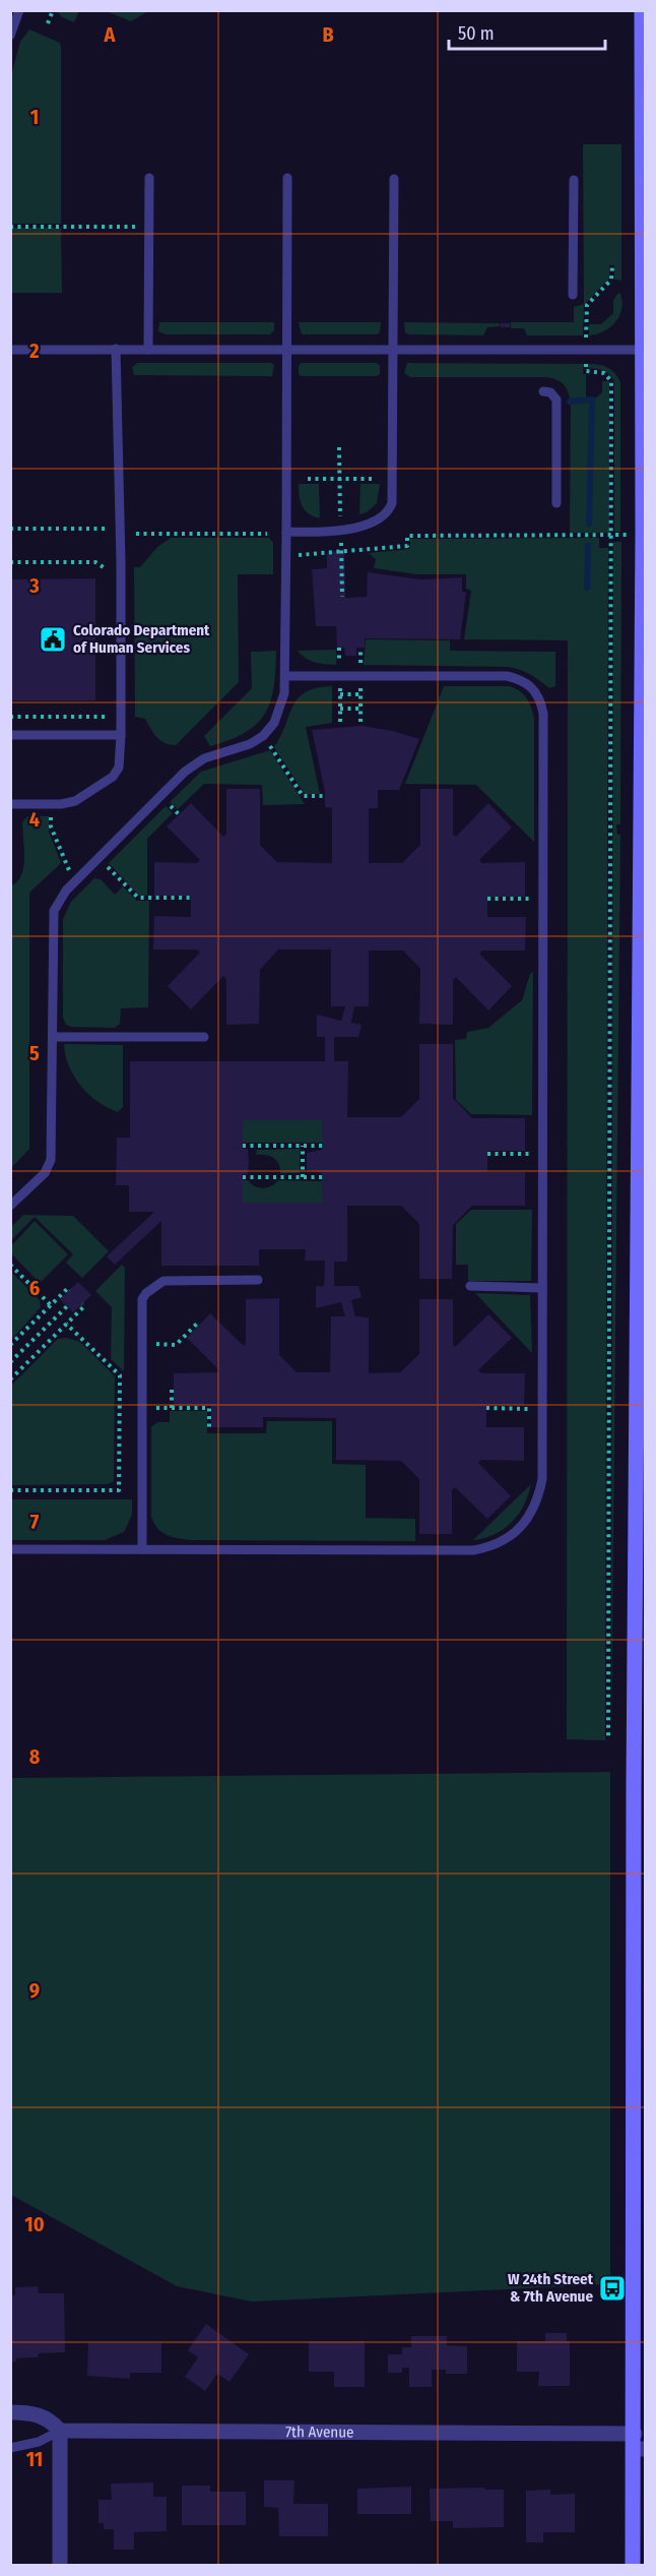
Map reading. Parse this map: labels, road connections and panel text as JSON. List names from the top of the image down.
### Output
{
  "streets": {
    "street": ["7th Avenue"]
  },
  "places": {
    "public building": ["Colorado Department of Human Services"],
    "bus stop": ["W 24th Street & 7th Avenue"]
  },
  "scale_bar": "50 m",
  "grid": {
    "columns": ["A", "B"],
    "rows": [
      "1",
      "2",
      "3",
      "4",
      "5",
      "6",
      "7",
      "8",
      "9",
      "10",
      "11"
    ]
  }
}
